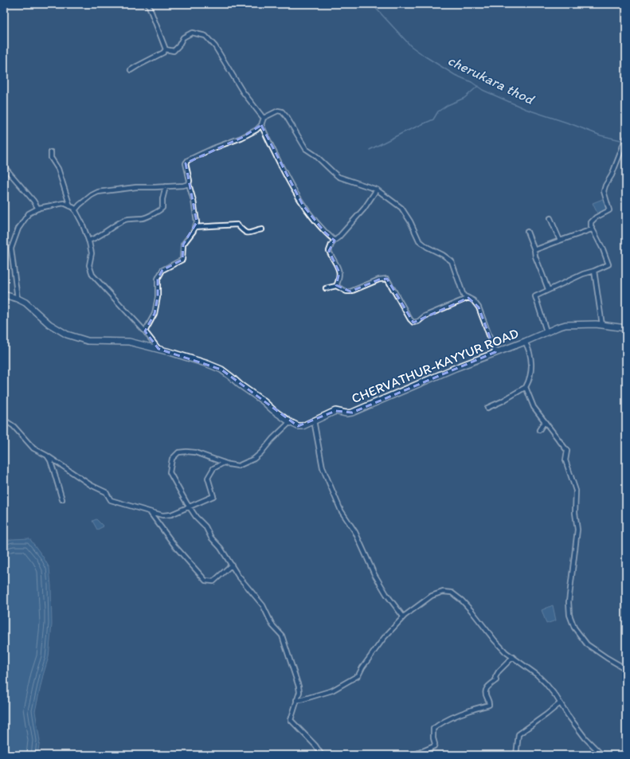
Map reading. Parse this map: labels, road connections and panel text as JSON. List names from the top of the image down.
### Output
{
  "streets": {
    "main road": ["CHERVATHUR-KAYYUR ROAD"]
  },
  "water": ["cherukara thod"]
}
